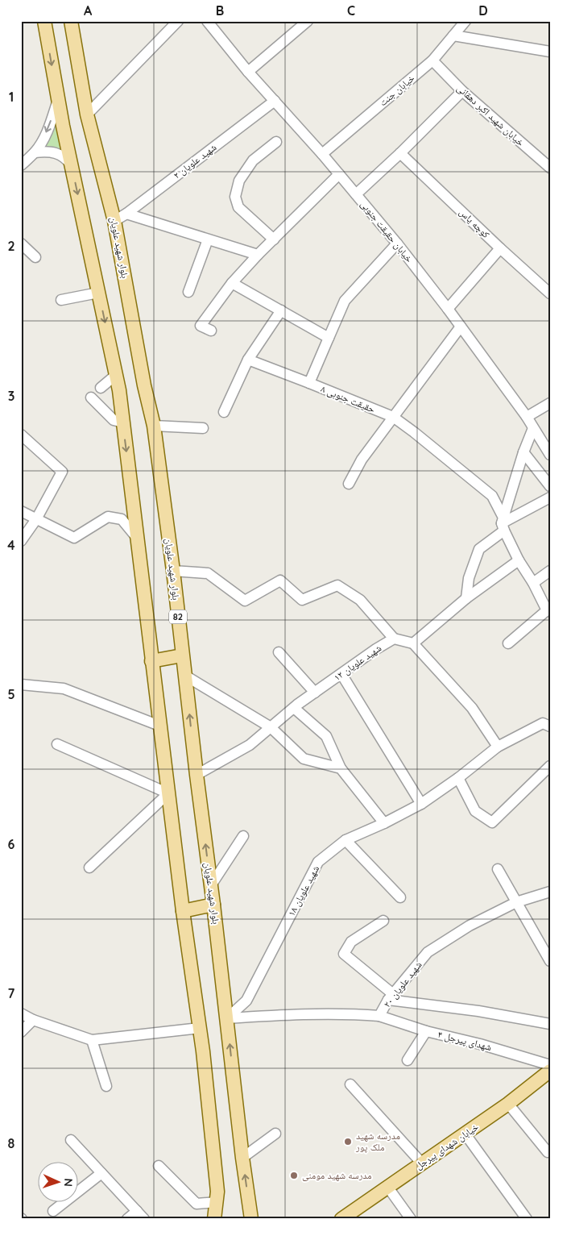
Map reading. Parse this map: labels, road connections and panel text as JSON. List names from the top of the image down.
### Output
{
  "streets": {
    "main road": ["بلوار شهید علویان", "82", "خیابان شهدای پیرجل"],
    "street": [
      "خیابان جنت",
      "خیابان شهید اکبر دهقانی",
      "شهید علویان ۲",
      "کوچه یاس",
      "خیابان حقیقت جنوبی",
      "حقیقت جنوبی ۸",
      "شهید علویان ۱۲",
      "شهید علویان ۱۸",
      "شهید علویان ۲۰",
      "شهدای پیرجل ۴"
    ]
  },
  "crossings": [
    ["خیابان جنت", "خیابان شهید اکبر دهقانی"],
    ["خیابان جنت", "خیابان حقیقت جنوبی"],
    ["شهید علویان ۲", "خیابان حقیقت جنوبی"],
    ["شهید علویان ۲", "بلوار شهید علویان"],
    ["خیابان حقیقت جنوبی", "حقیقت جنوبی ۸"],
    ["بلوار شهید علویان", "شهید علویان ۱۲"],
    ["بلوار شهید علویان", "شهید علویان ۱۸"],
    ["بلوار شهید علویان", "شهید علویان ۲۰"],
    ["شهید علویان ۱۸", "شهید علویان ۲۰"],
    ["شهید علویان ۲۰", "شهدای پیرجل ۴"]
  ],
  "places": ["مدرسه شهید ملک پور", "مدرسه شهید مومنی"],
  "north": "right",
  "grid": {
    "columns": [
      "A",
      "B",
      "C",
      "D"
    ],
    "rows": [
      "1",
      "2",
      "3",
      "4",
      "5",
      "6",
      "7",
      "8"
    ]
  }
}
